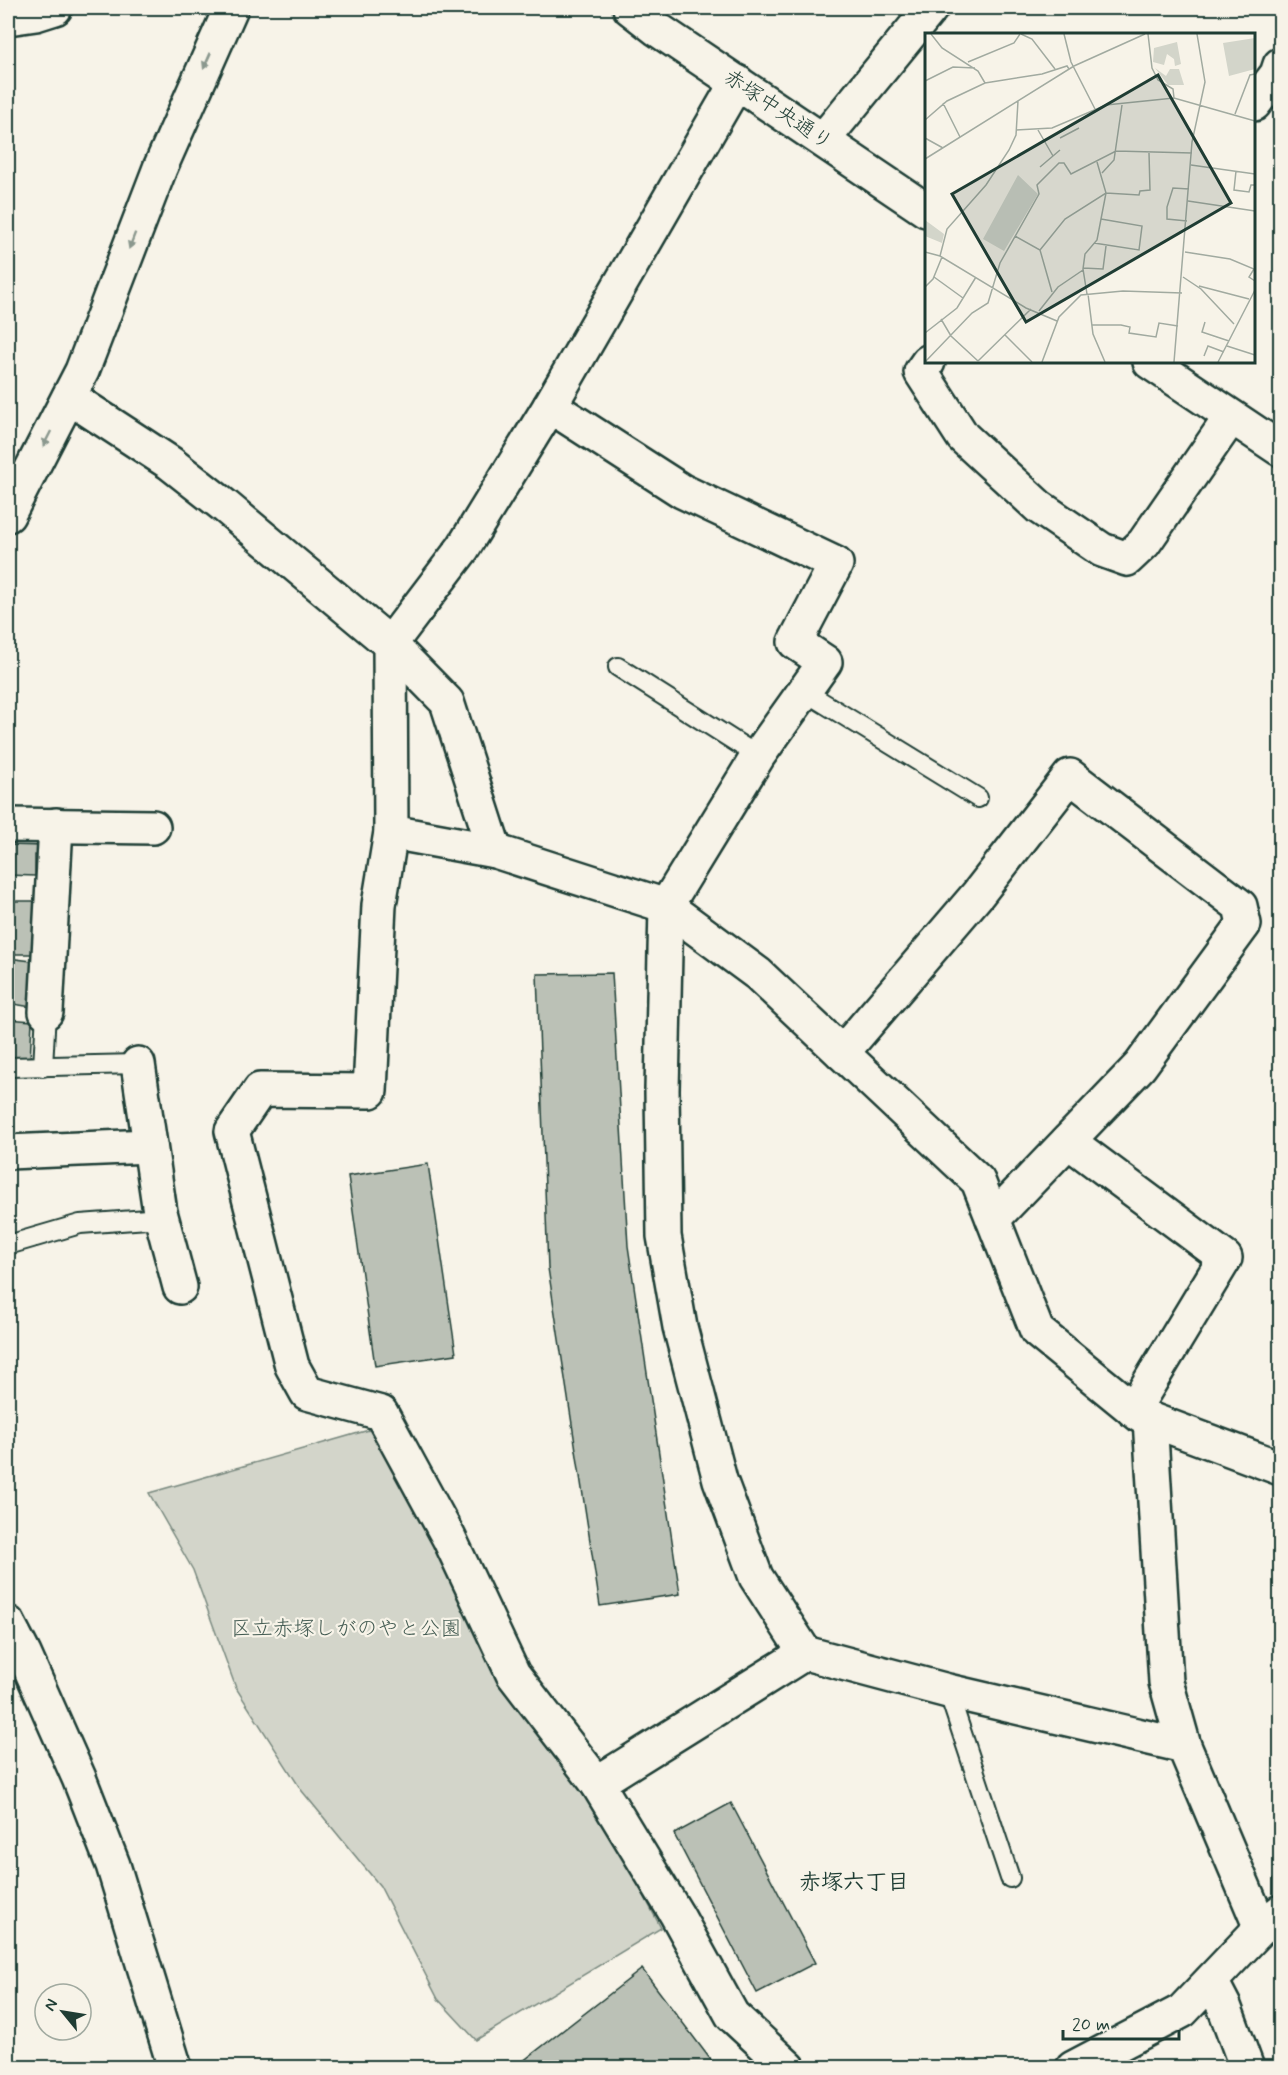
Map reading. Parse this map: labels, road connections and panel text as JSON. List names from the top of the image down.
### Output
{
  "streets": {
    "street": ["赤塚中央通り"]
  },
  "districts": ["赤塚六丁目"],
  "parks": ["区立赤塚しがのやと公園"],
  "scale_bar": "20 m",
  "north": "top left"
}
